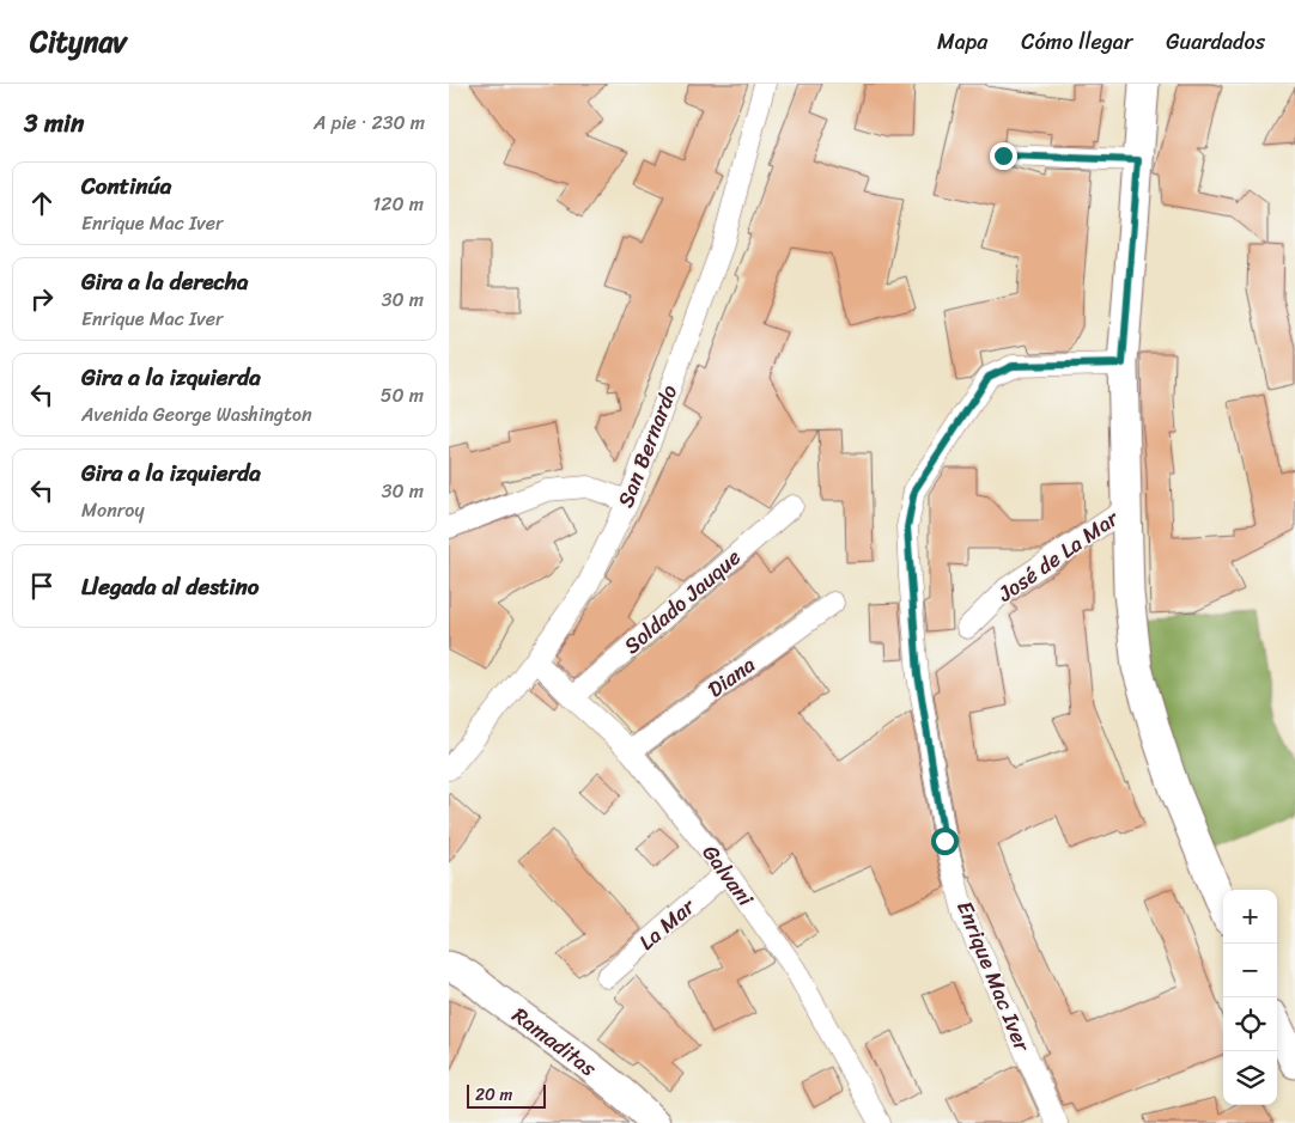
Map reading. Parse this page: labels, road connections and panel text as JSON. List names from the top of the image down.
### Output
{
  "streets": {
    "main road": ["Ramaditas"],
    "street": [
      "San Bernardo",
      "José de La Mar",
      "Soldado Jauque",
      "Diana",
      "Galvani",
      "La Mar",
      "Enrique Mac Iver"
    ]
  },
  "crossings": [
    ["San Bernardo", "Galvani"],
    ["Soldado Jauque", "Galvani"],
    ["Diana", "Galvani"],
    ["Galvani", "La Mar"]
  ],
  "scale_bar": "20 m",
  "page": {
    "header": "Citynav",
    "nav": ["Mapa", "Cómo llegar", "Guardados"],
    "heading": ["3 min", "A pie · 230 m"],
    "list": [
      ["Continúa", "Enrique Mac Iver", "120 m"],
      ["Gira a la derecha", "Enrique Mac Iver", "30 m"],
      ["Gira a la izquierda", "Avenida George Washington", "50 m"],
      ["Gira a la izquierda", "Monroy", "30 m"],
      "Llegada al destino"
    ],
    "map_buttons": ["+", "−"],
    "scale": "20 m"
  }
}
